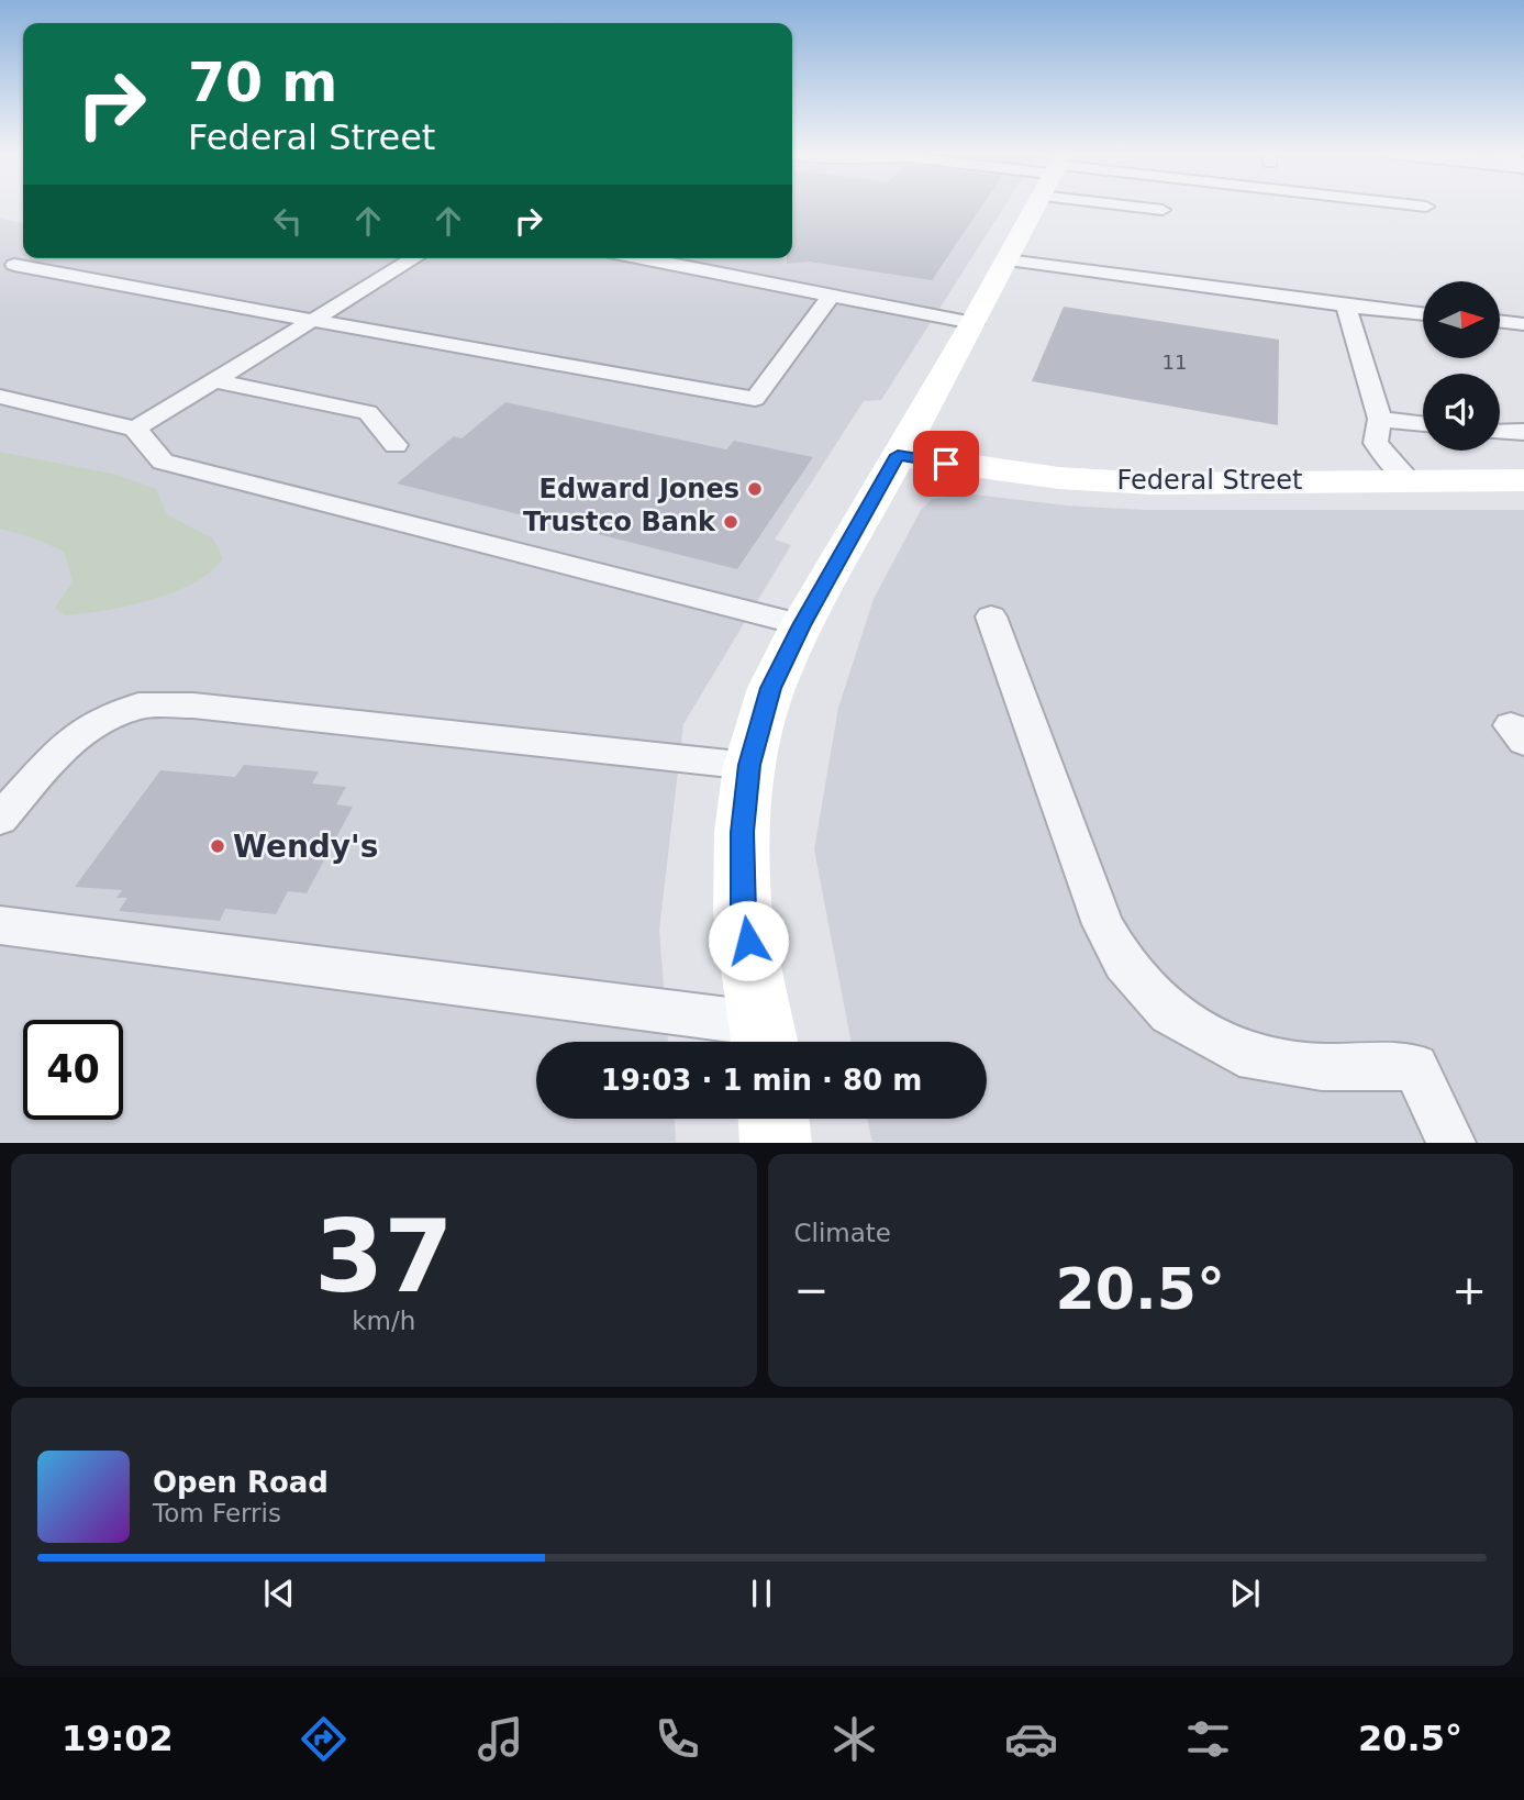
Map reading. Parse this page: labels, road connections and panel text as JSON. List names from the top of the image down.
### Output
{
  "streets": {
    "main road": ["Federal Street"]
  },
  "places": ["Edward Jones", "Trustco Bank", "Wendy's"],
  "house_numbers": ["11"],
  "north": "right",
  "page": {
    "turn": ["70 m", "Federal Street"],
    "limit": "40",
    "trip": "19:03 · 1 min · 80 m",
    "tile": [
      ["37", "km/h"],
      "Climate"
    ],
    "heat": ["−", "20.5°", "+"],
    "song": ["Open Road", "Tom Ferris"],
    "tabs": ["19:02", "20.5°"]
  }
}
